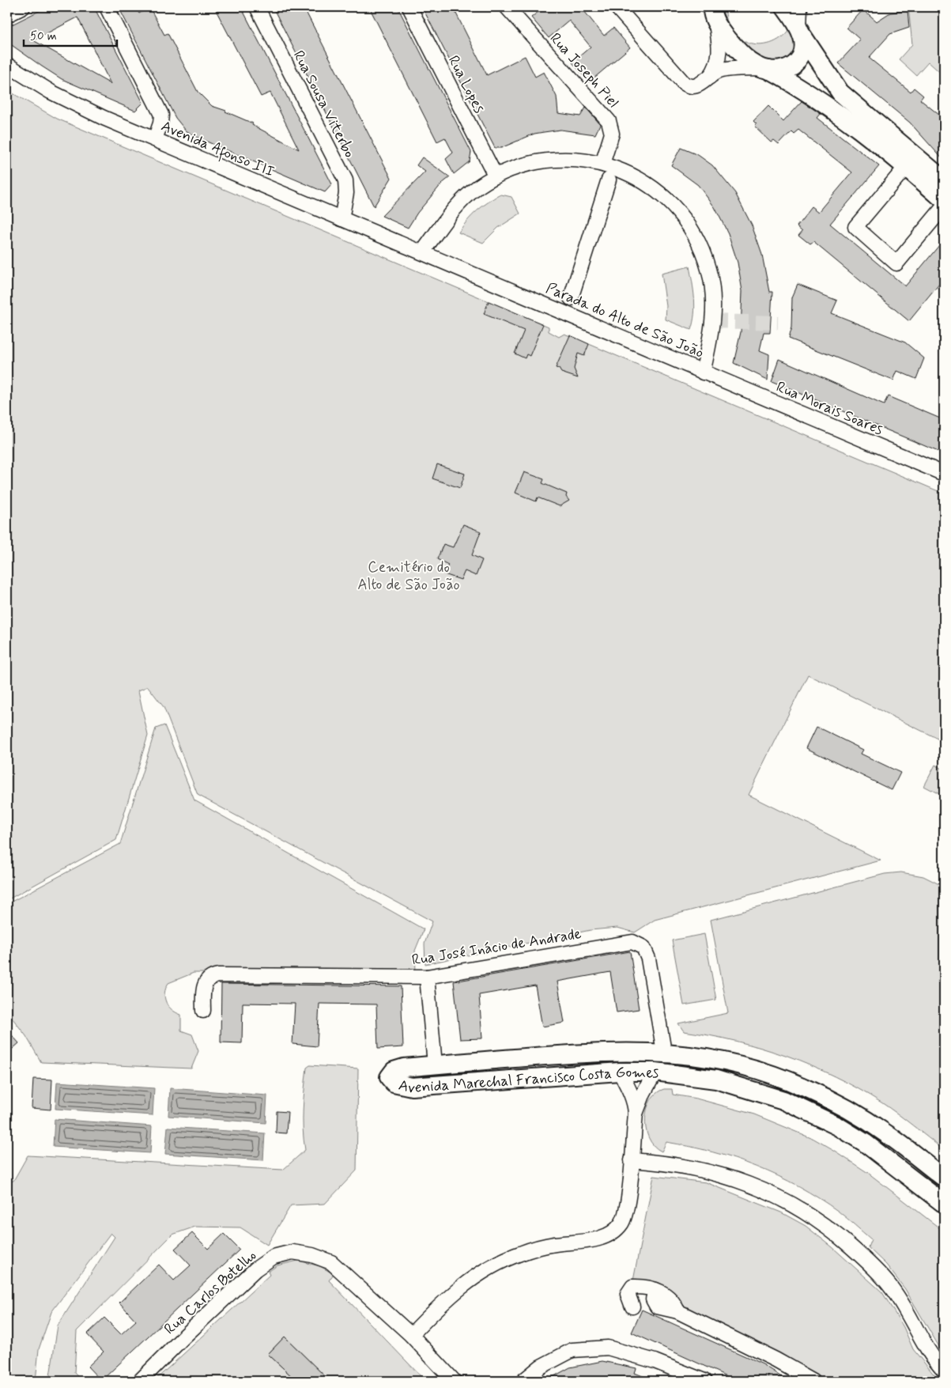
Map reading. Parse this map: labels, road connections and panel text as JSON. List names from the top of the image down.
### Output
{
  "streets": {
    "main road": ["Avenida Marechal Francisco Costa Gomes"],
    "street": [
      "Rua Joseph Piel",
      "Rua Lopes",
      "Rua Sousa Viterbo",
      "Avenida Afonso III",
      "Parada do Alto de São João",
      "Rua Morais Soares",
      "Rua José Inácio de Andrade",
      "Rua Carlos Botelho"
    ]
  },
  "crossings": [
    ["Rua Joseph Piel", "Parada do Alto de São João"],
    ["Rua Lopes", "Parada do Alto de São João"],
    ["Rua Sousa Viterbo", "Avenida Afonso III"],
    ["Avenida Afonso III", "Parada do Alto de São João"],
    ["Parada do Alto de São João", "Rua Morais Soares"],
    ["Rua José Inácio de Andrade", "Avenida Marechal Francisco Costa Gomes"]
  ],
  "parks": ["Cemitério do Alto de São João"],
  "scale_bar": "50 m"
}
